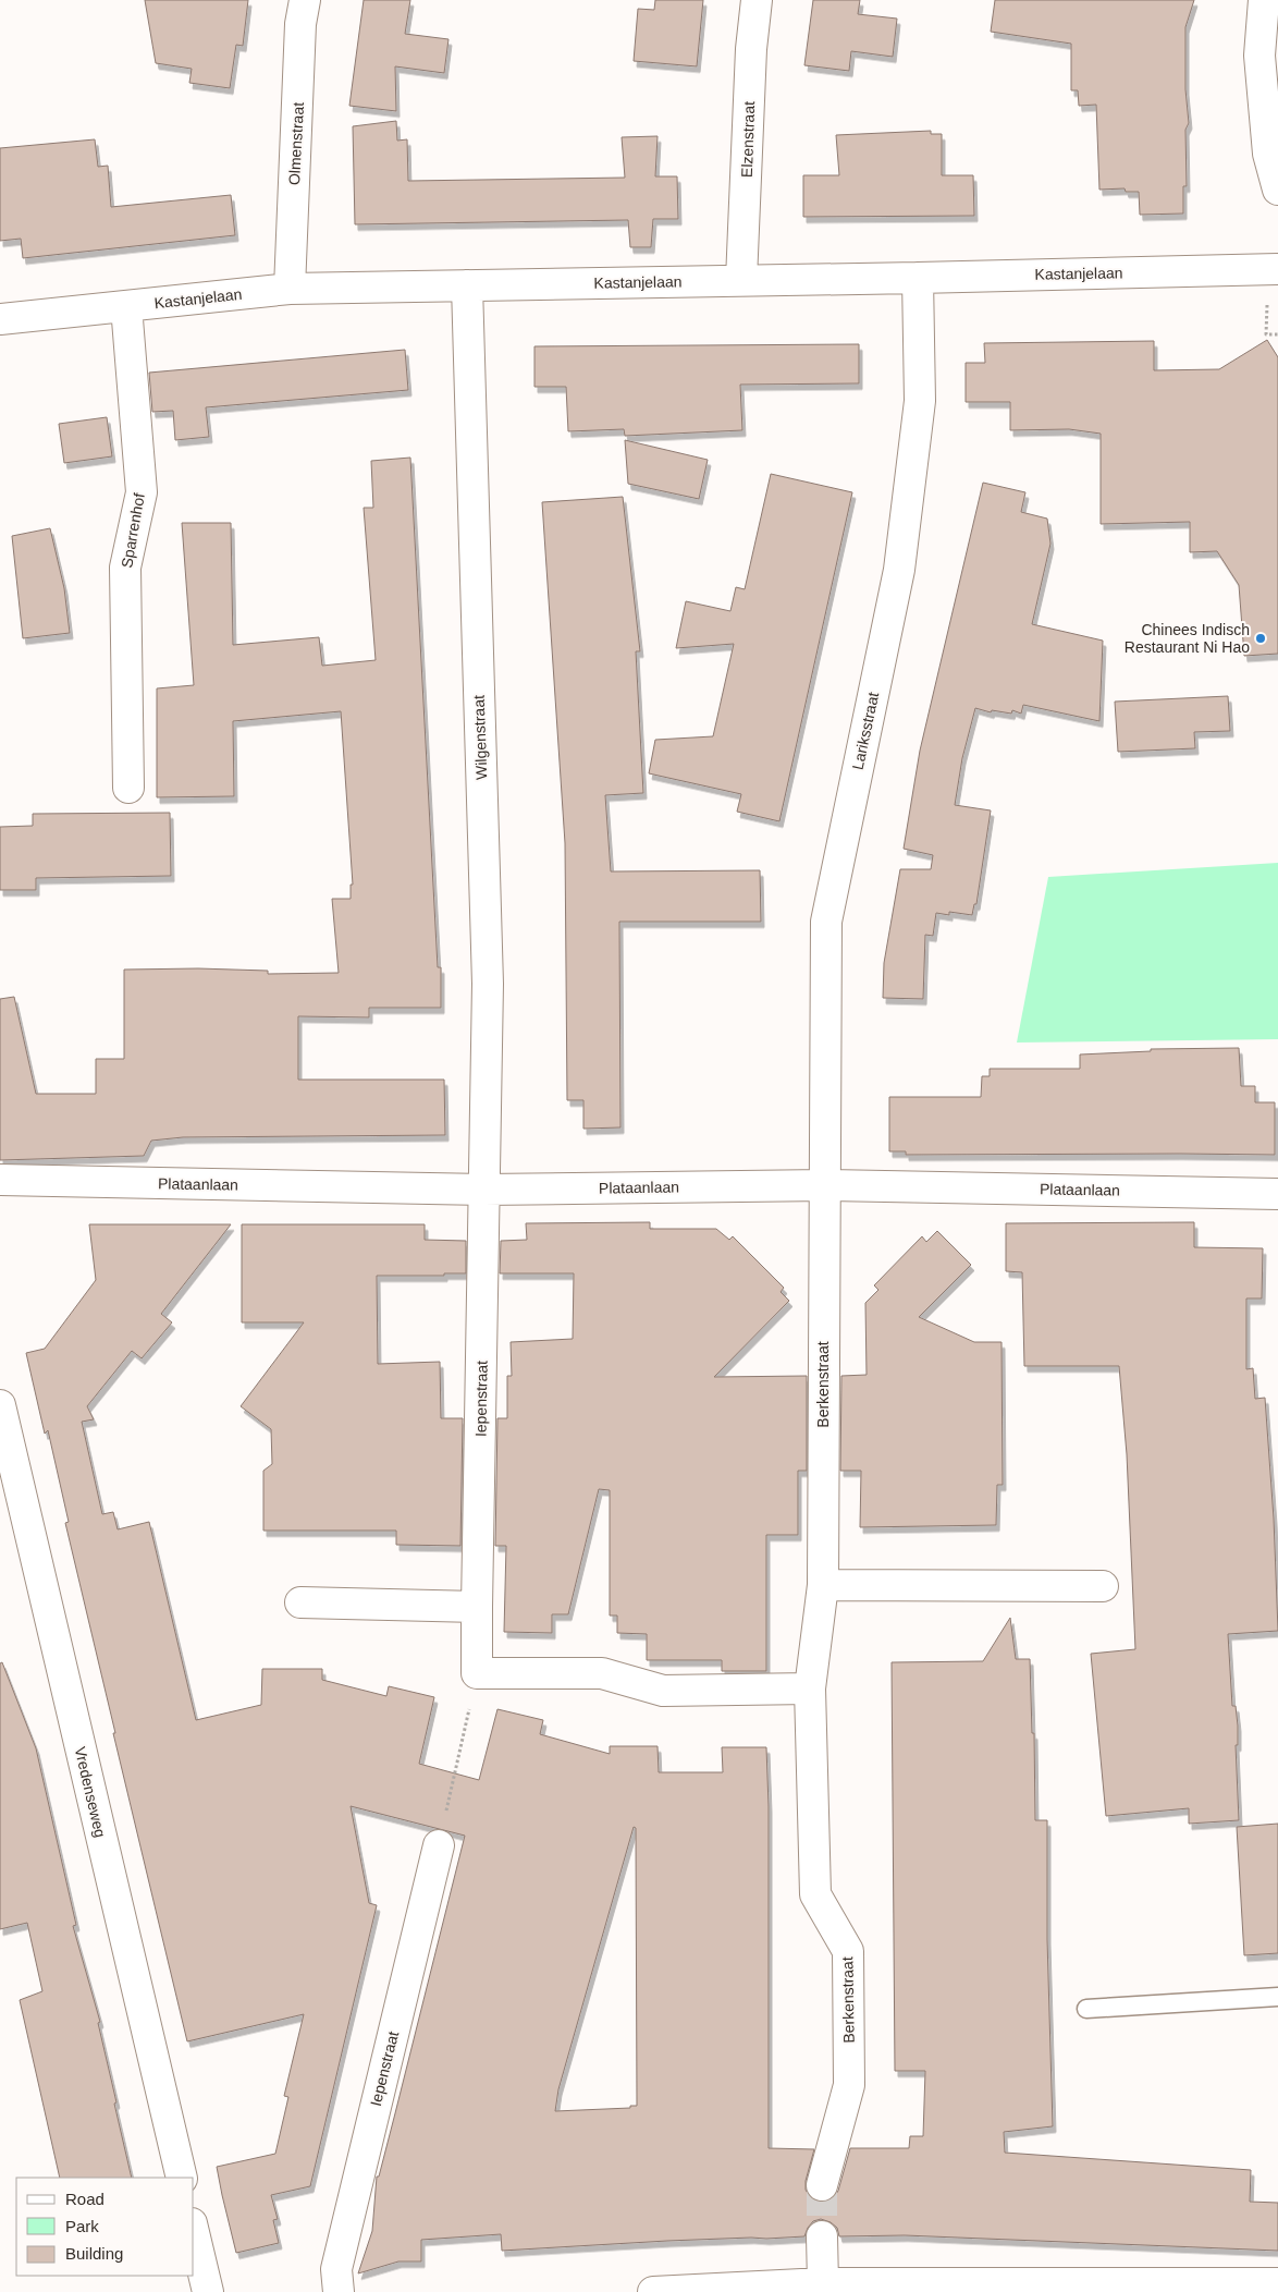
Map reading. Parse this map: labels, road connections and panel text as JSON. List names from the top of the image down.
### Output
{
  "streets": {
    "street": [
      "Elzenstraat",
      "Olmenstraat",
      "Kastanjelaan",
      "Sparrenhof",
      "Lariksstraat",
      "Wilgenstraat",
      "Plataanlaan",
      "Berkenstraat",
      "Iepenstraat",
      "Vredenseweg"
    ]
  },
  "crossings": [
    ["Elzenstraat", "Kastanjelaan"],
    ["Olmenstraat", "Kastanjelaan"],
    ["Kastanjelaan", "Sparrenhof"],
    ["Kastanjelaan", "Lariksstraat"],
    ["Kastanjelaan", "Wilgenstraat"],
    ["Lariksstraat", "Plataanlaan"],
    ["Lariksstraat", "Berkenstraat"],
    ["Wilgenstraat", "Plataanlaan"],
    ["Wilgenstraat", "Iepenstraat"],
    ["Plataanlaan", "Berkenstraat"],
    ["Plataanlaan", "Iepenstraat"]
  ],
  "places": ["Chinees Indisch Restaurant Ni Hao"],
  "legend": ["Road", "Park", "Building"]
}
